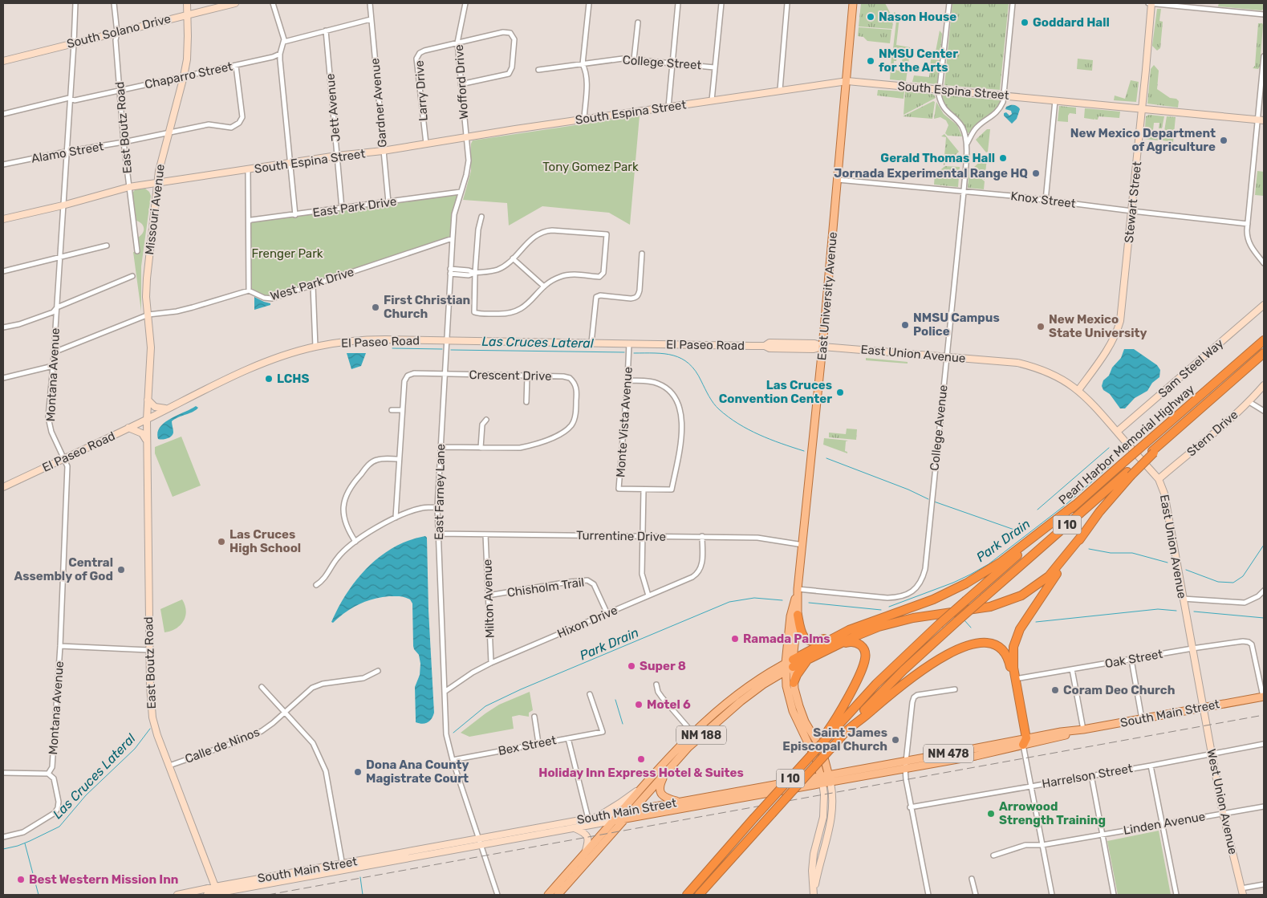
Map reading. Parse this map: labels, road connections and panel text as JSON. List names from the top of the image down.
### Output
{
  "streets": {
    "highway": ["Pearl Harbor Memorial Highway", "I 10"],
    "main road": [
      "East University Avenue",
      "South Main Street",
      "NM 188",
      "NM 478"
    ],
    "street": [
      "South Solano Drive",
      "College Street",
      "Chaparro Street",
      "Wofford Drive",
      "Larry Drive",
      "South Espina Street",
      "Gardner Avenue",
      "Jett Avenue",
      "East Boutz Road",
      "Alamo Street",
      "Knox Street",
      "Stewart Street",
      "East Park Drive",
      "Missouri Avenue",
      "West Park Drive",
      "El Paseo Road",
      "East Union Avenue",
      "Sam Steel Way",
      "Montana Avenue",
      "Crescent Drive",
      "Monte Vista Avenue",
      "College Avenue",
      "Stern Drive",
      "East Farney Lane",
      "Turrentine Drive",
      "Chisholm Trail",
      "Milton Avenue",
      "Hixon Drive",
      "Oak Street",
      "Calle de Ninos",
      "Bex Street",
      "Harrelson Street",
      "West Union Avenue",
      "Linden Avenue"
    ]
  },
  "crossings": [
    ["South Solano Drive", "East Boutz Road"],
    ["South Solano Drive", "Missouri Avenue"],
    ["South Solano Drive", "Montana Avenue"],
    ["Chaparro Street", "East Boutz Road"],
    ["Chaparro Street", "Alamo Street"],
    ["Chaparro Street", "Missouri Avenue"],
    ["Chaparro Street", "Montana Avenue"],
    ["Wofford Drive", "Larry Drive"],
    ["Wofford Drive", "South Espina Street"],
    ["Wofford Drive", "East Farney Lane"],
    ["Larry Drive", "South Espina Street"],
    ["South Espina Street", "Gardner Avenue"],
    ["South Espina Street", "Jett Avenue"],
    ["South Espina Street", "East Boutz Road"],
    ["South Espina Street", "Stewart Street"],
    ["South Espina Street", "Missouri Avenue"],
    ["South Espina Street", "East University Avenue"],
    ["South Espina Street", "Montana Avenue"],
    ["South Espina Street", "East Farney Lane"],
    ["Gardner Avenue", "East Park Drive"],
    ["Jett Avenue", "East Park Drive"],
    ["East Boutz Road", "Alamo Street"],
    ["East Boutz Road", "Missouri Avenue"],
    ["East Boutz Road", "El Paseo Road"],
    ["East Boutz Road", "South Main Street"],
    ["East Boutz Road", "Calle de Ninos"],
    ["Alamo Street", "Missouri Avenue"],
    ["Alamo Street", "Montana Avenue"],
    ["Knox Street", "Stewart Street"],
    ["Knox Street", "East University Avenue"],
    ["Knox Street", "College Avenue"],
    ["Stewart Street", "East Union Avenue"],
    ["East Park Drive", "East Farney Lane"],
    ["Missouri Avenue", "El Paseo Road"],
    ["West Park Drive", "East Farney Lane"],
    ["East University Avenue", "El Paseo Road"],
    ["East University Avenue", "East Union Avenue"],
    ["East University Avenue", "College Avenue"],
    ["East University Avenue", "Turrentine Drive"],
    ["East University Avenue", "South Main Street"],
    ["East University Avenue", "NM 188"],
    ["El Paseo Road", "East Union Avenue"],
    ["El Paseo Road", "Montana Avenue"],
    ["El Paseo Road", "Monte Vista Avenue"],
    ["El Paseo Road", "East Farney Lane"],
    ["East Union Avenue", "Sam Steel Way"],
    ["East Union Avenue", "College Avenue"],
    ["East Union Avenue", "Stern Drive"],
    ["East Union Avenue", "Oak Street"],
    ["East Union Avenue", "South Main Street"],
    ["East Union Avenue", "West Union Avenue"],
    ["Crescent Drive", "East Farney Lane"],
    ["Pearl Harbor Memorial Highway", "I 10"],
    ["East Farney Lane", "Turrentine Drive"],
    ["East Farney Lane", "Hixon Drive"],
    ["East Farney Lane", "South Main Street"],
    ["East Farney Lane", "Bex Street"],
    ["Turrentine Drive", "Milton Avenue"],
    ["Turrentine Drive", "Hixon Drive"],
    ["Chisholm Trail", "Milton Avenue"],
    ["Chisholm Trail", "Hixon Drive"],
    ["Milton Avenue", "Hixon Drive"],
    ["Oak Street", "South Main Street"],
    ["South Main Street", "NM 188"],
    ["South Main Street", "West Union Avenue"],
    ["Harrelson Street", "West Union Avenue"],
    ["West Union Avenue", "Linden Avenue"]
  ],
  "water": ["Las Cruces Lateral", "Park Drain"],
  "parks": ["Tony Gomez Park", "Frenger Park"],
  "places": [
    "Nason House",
    "Goddard Hall",
    "NMSU Center for the Arts",
    "New Mexico Department of Agriculture",
    "Gerald Thomas Hall",
    "Jornada Experimental Range HQ",
    "First Christian Church",
    "NMSU Campus Police",
    "New Mexico State University",
    "LCHS",
    "Las Cruces Convention Center",
    "Las Cruces High School",
    "Central Assembly of God",
    "Ramada Palms",
    "Super 8",
    "Coram Deo Church",
    "Motel 6",
    "Saint James Episcopal Church",
    "Holiday Inn Express Hotel & Suites",
    "Dona Ana County Magistrate Court",
    "Arrowood Strength Training",
    "Best Western Mission Inn"
  ]
}
